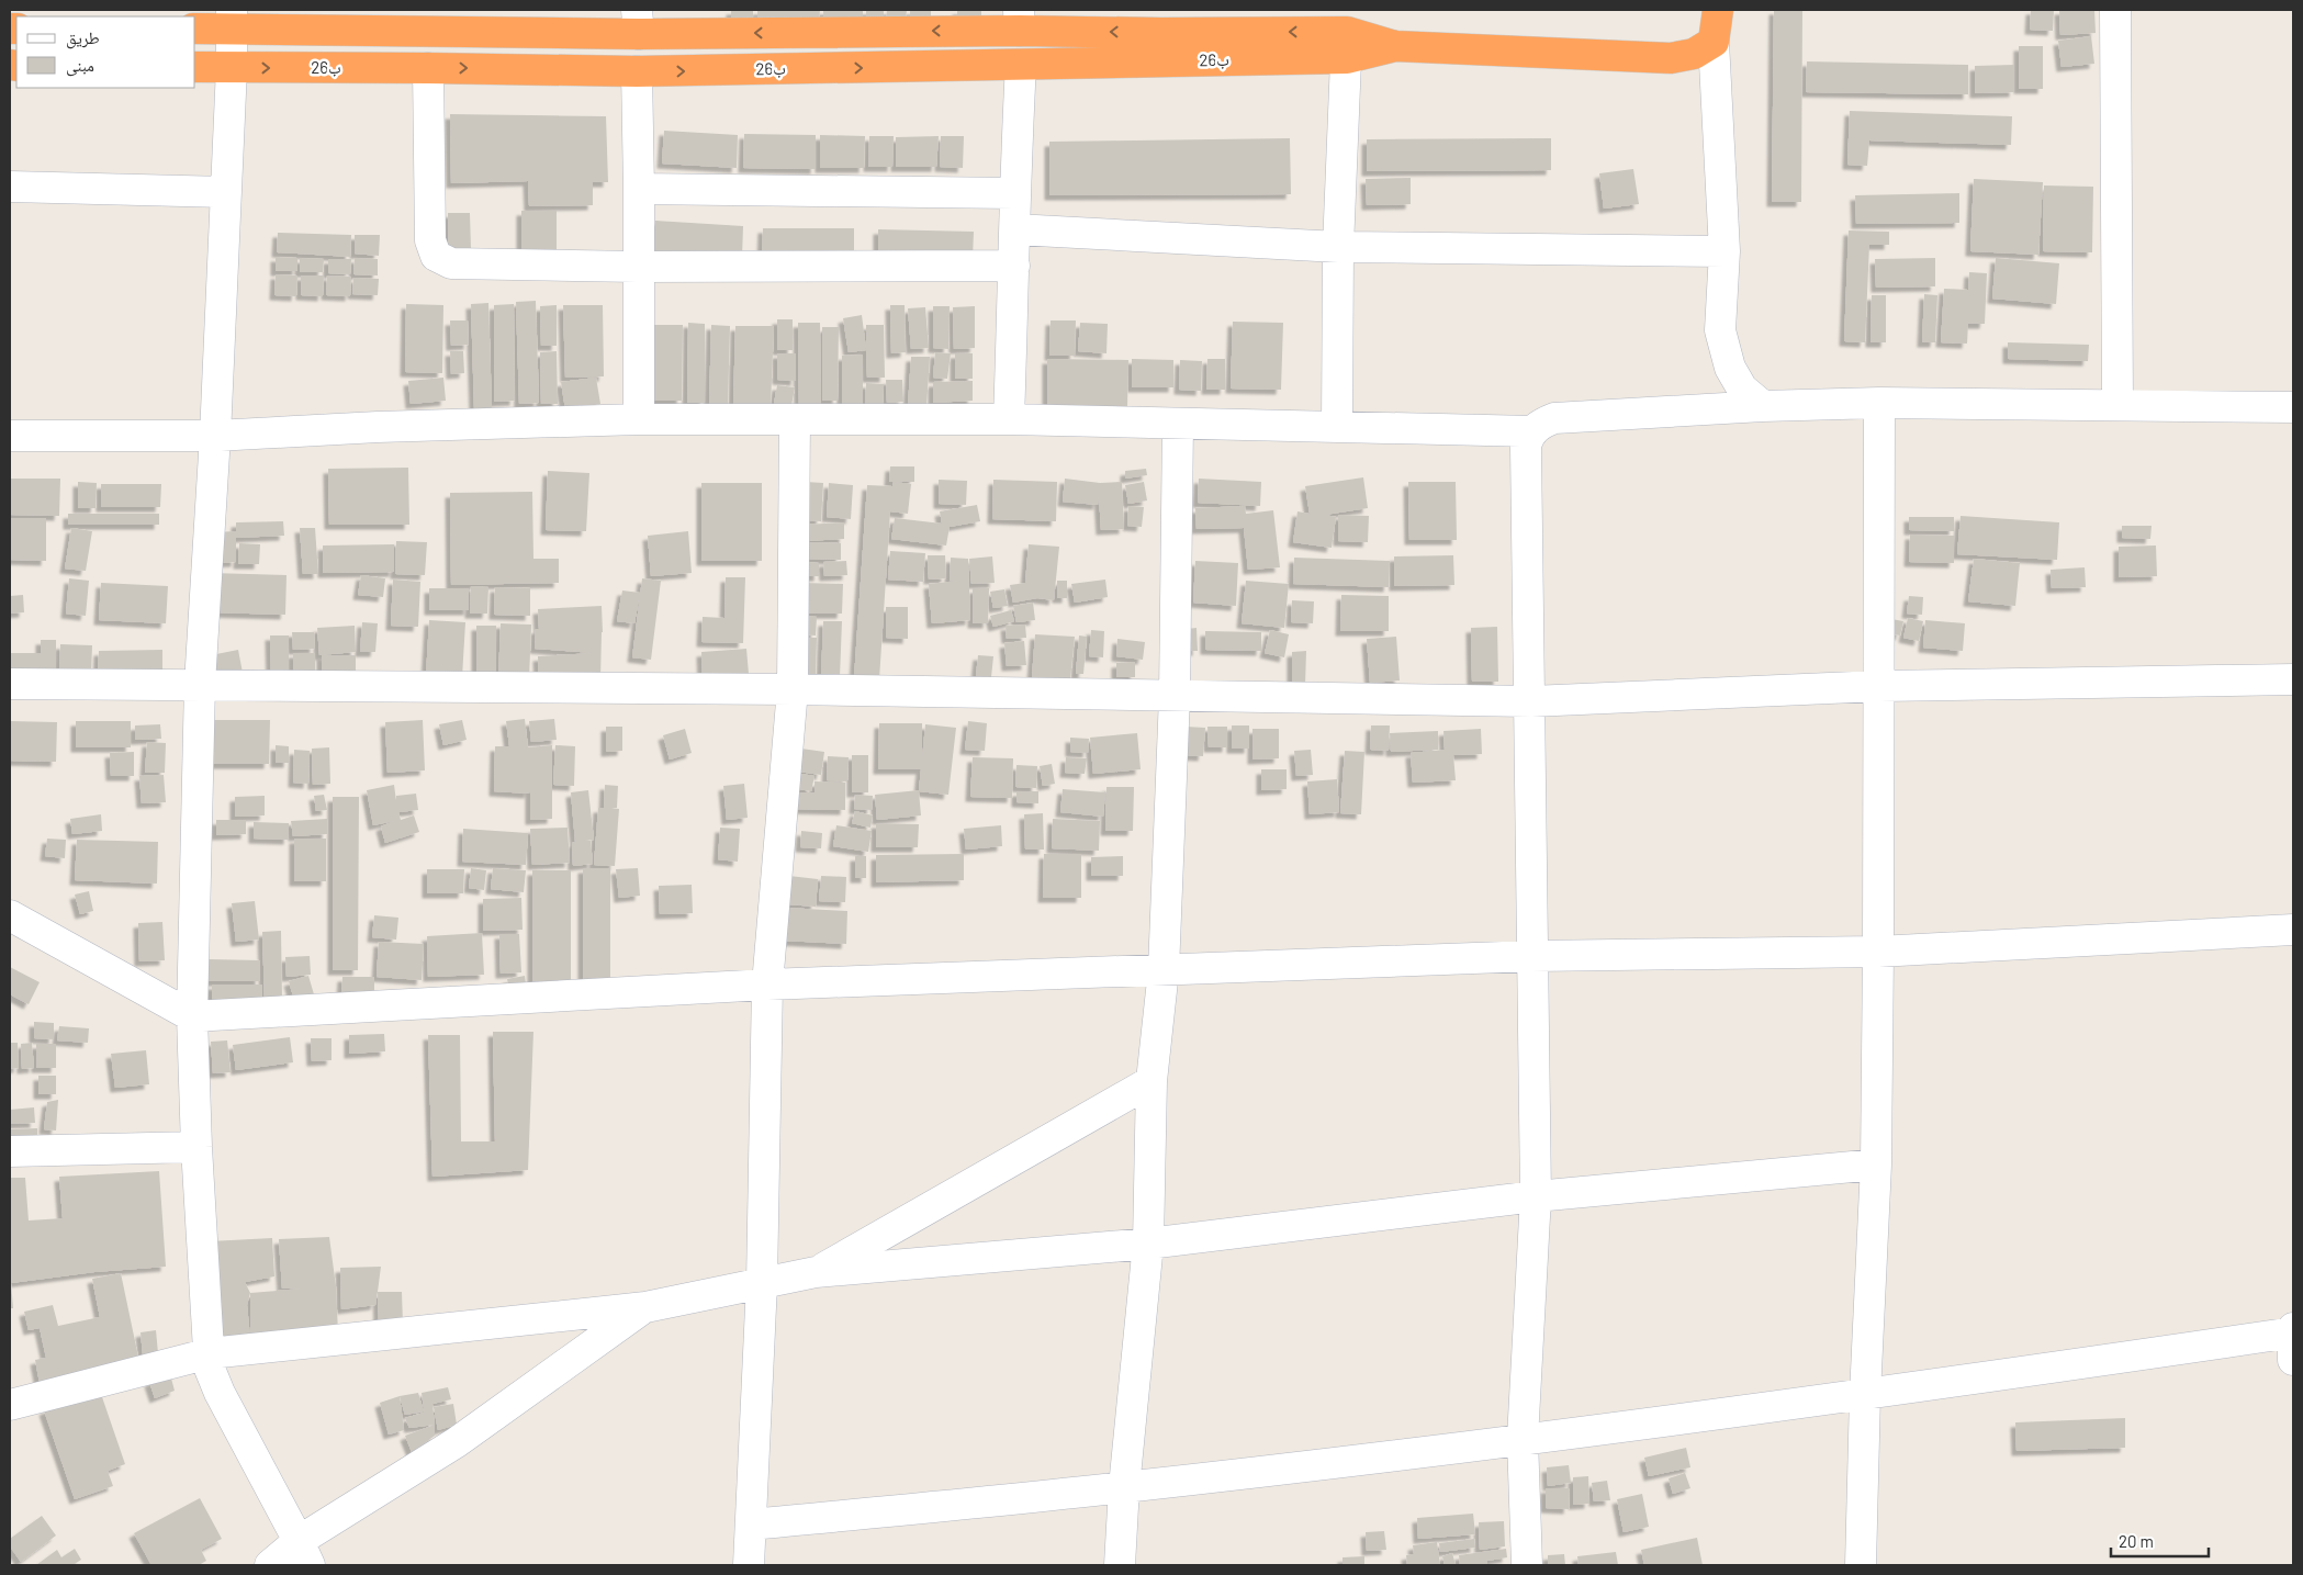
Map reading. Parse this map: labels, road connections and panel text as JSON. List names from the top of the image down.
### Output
{
  "streets": {
    "highway": ["26ب"]
  },
  "legend": ["طريق", "مبنى"],
  "scale_bar": "20 m"
}
